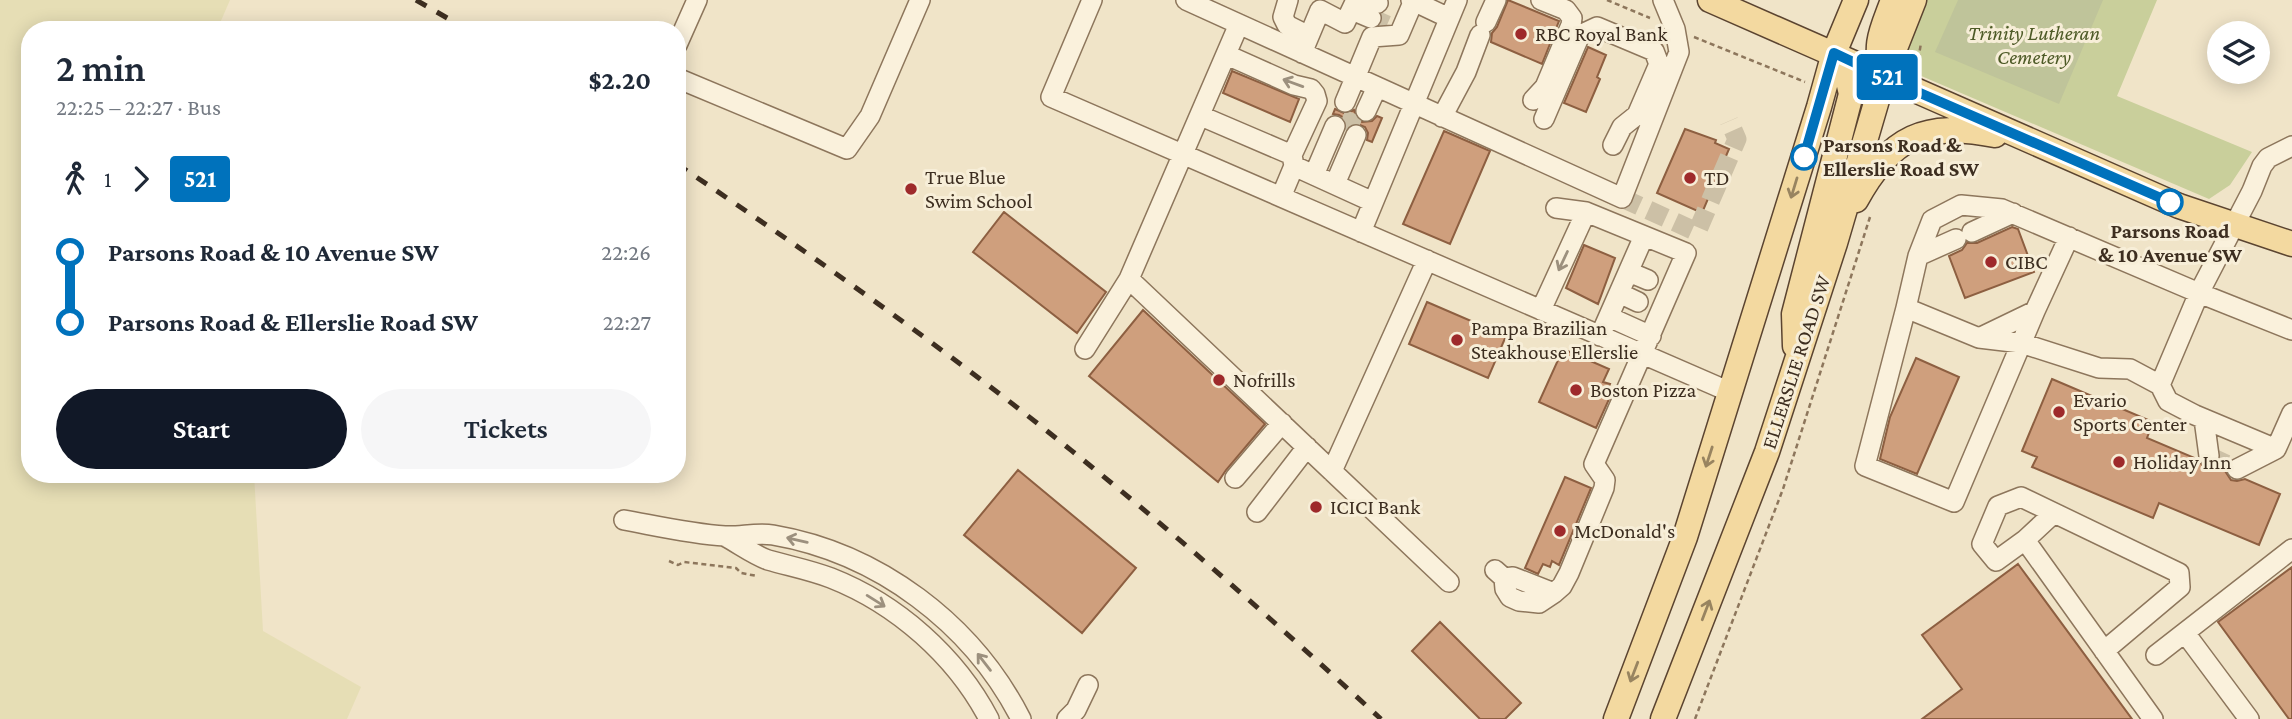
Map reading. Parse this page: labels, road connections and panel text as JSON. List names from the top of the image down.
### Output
{
  "streets": {
    "main road": ["ELLERSLIE ROAD SW"]
  },
  "parks": ["Trinity Lutheran Cemetery"],
  "places": [
    "RBC Royal Bank",
    "Parsons Road & Ellerslie Road SW",
    "TD",
    "True Blue Swim School",
    "Parsons Road & 10 Avenue SW",
    "CIBC",
    "Pampa Brazilian Steakhouse Ellerslie",
    "Nofrills",
    "Boston Pizza",
    "Evario Sports Center",
    "Holiday Inn",
    "ICICI Bank",
    "McDonald's"
  ],
  "lines": ["bus line 521"],
  "page": {
    "on_map": "521",
    "heading": ["2 min", "22:25 – 22:27 · Bus", "$2.20"],
    "legs": ["1", "521"],
    "list": [
      {
        "name": "Parsons Road & 10 Avenue SW",
        "value": "22:26"
      },
      {
        "name": "Parsons Road & Ellerslie Road SW",
        "value": "22:27"
      }
    ],
    "buttons": ["Start", "Tickets"]
  }
}
